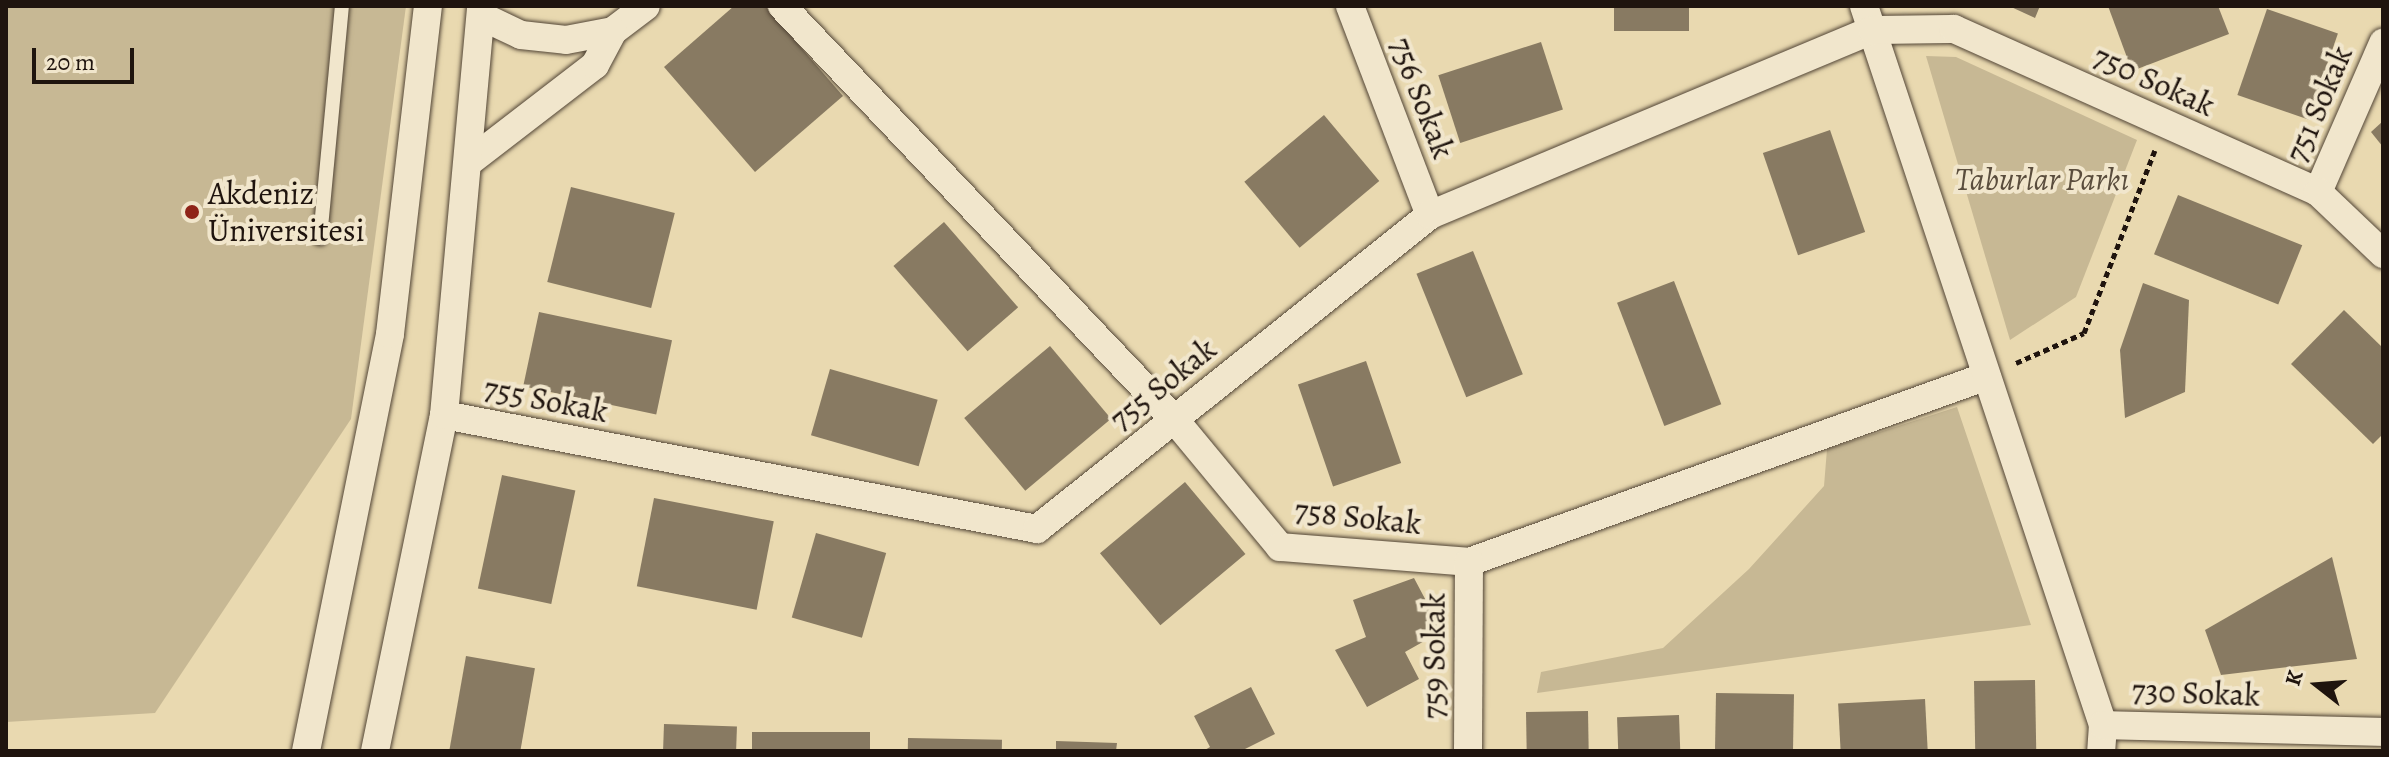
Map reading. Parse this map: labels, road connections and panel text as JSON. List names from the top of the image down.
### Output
{
  "streets": {
    "street": [
      "750 Sokak",
      "756 Sokak",
      "751 Sokak",
      "755 Sokak",
      "758 Sokak",
      "759 Sokak",
      "730 Sokak"
    ]
  },
  "crossings": [
    ["750 Sokak", "751 Sokak"],
    ["750 Sokak", "755 Sokak"],
    ["756 Sokak", "755 Sokak"],
    ["755 Sokak", "758 Sokak"],
    ["758 Sokak", "759 Sokak"]
  ],
  "parks": ["Taburlar Parkı"],
  "places": ["Akdeniz Üniversitesi"],
  "scale_bar": "20 m",
  "north": "left"
}
